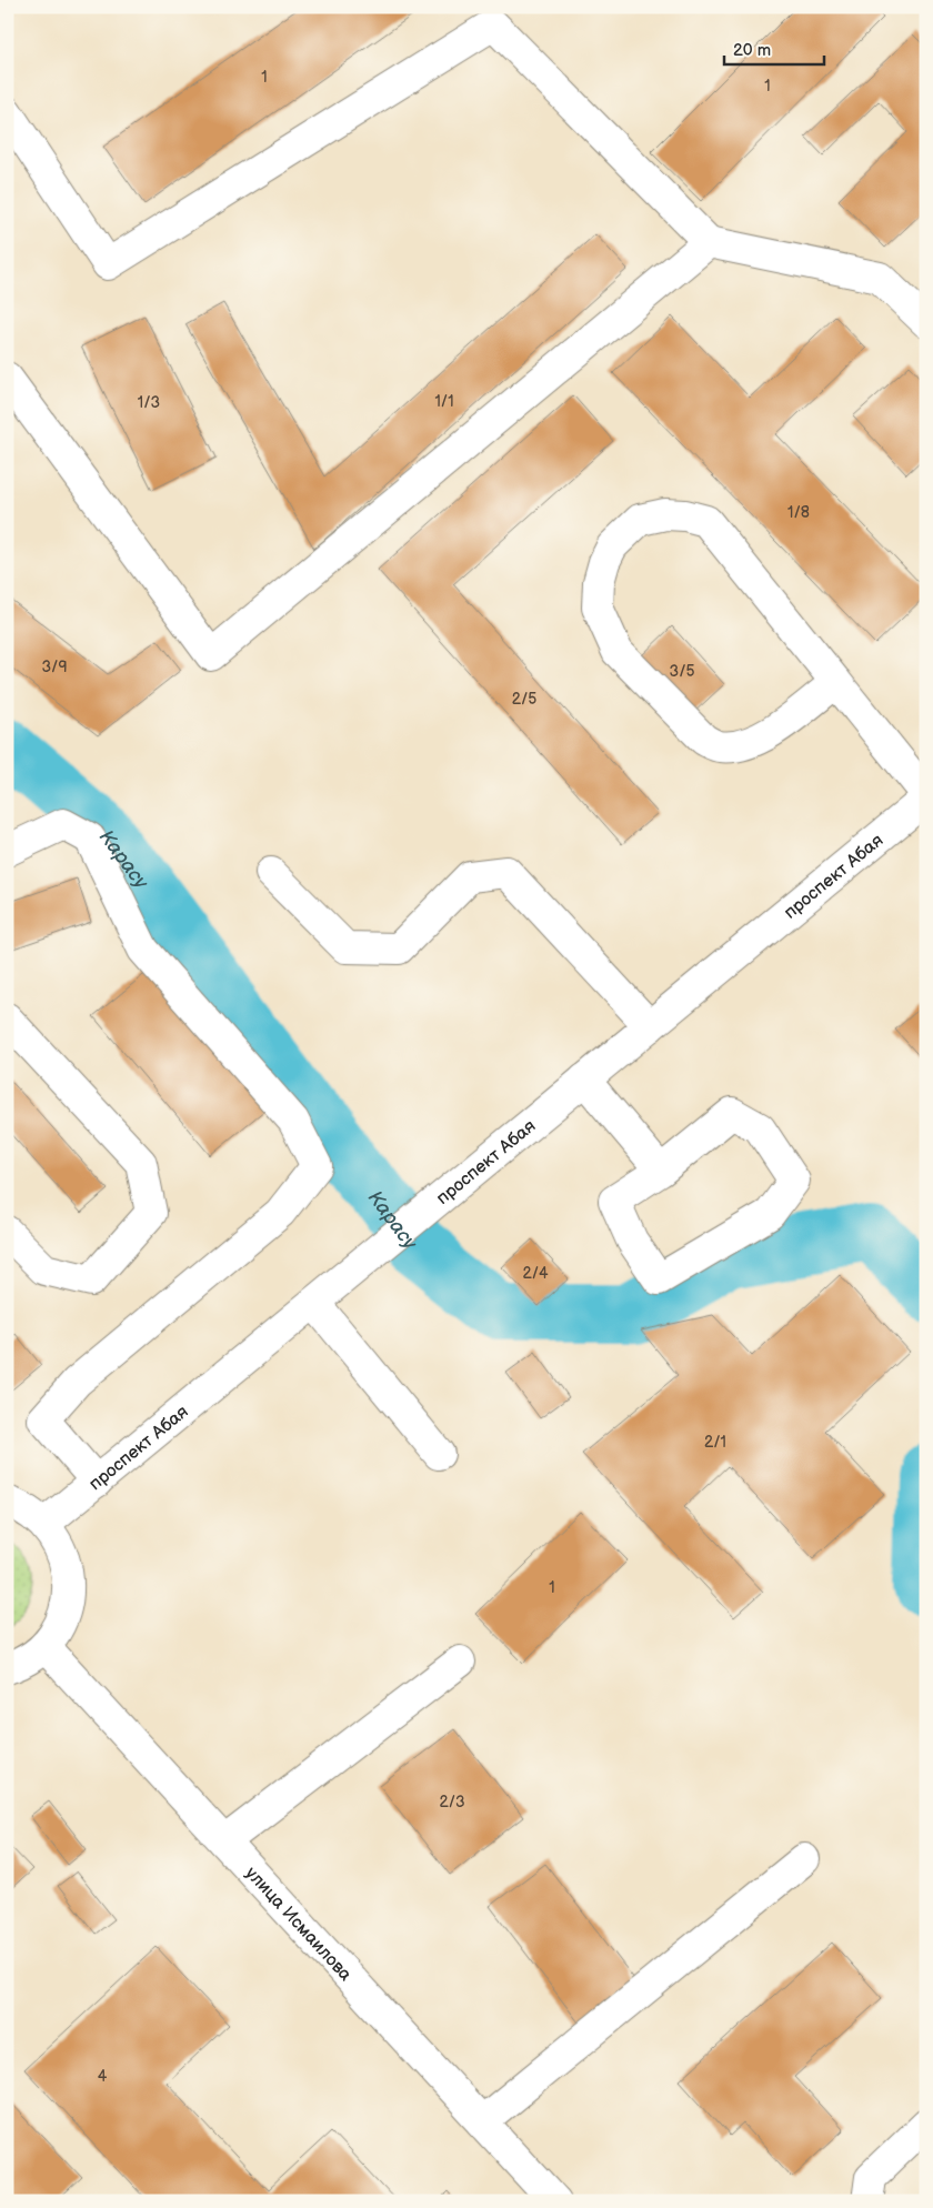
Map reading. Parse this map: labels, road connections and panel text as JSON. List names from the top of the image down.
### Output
{
  "streets": {
    "street": ["проспект Абая", "улица Исмаилова"]
  },
  "water": ["Карасу"],
  "house_numbers": [
    "1",
    "1",
    "1/1",
    "1/3",
    "1/8",
    "3/9",
    "3/5",
    "2/5",
    "2/4",
    "2/1",
    "1",
    "2/3",
    "4"
  ],
  "scale_bar": "20 m"
}
